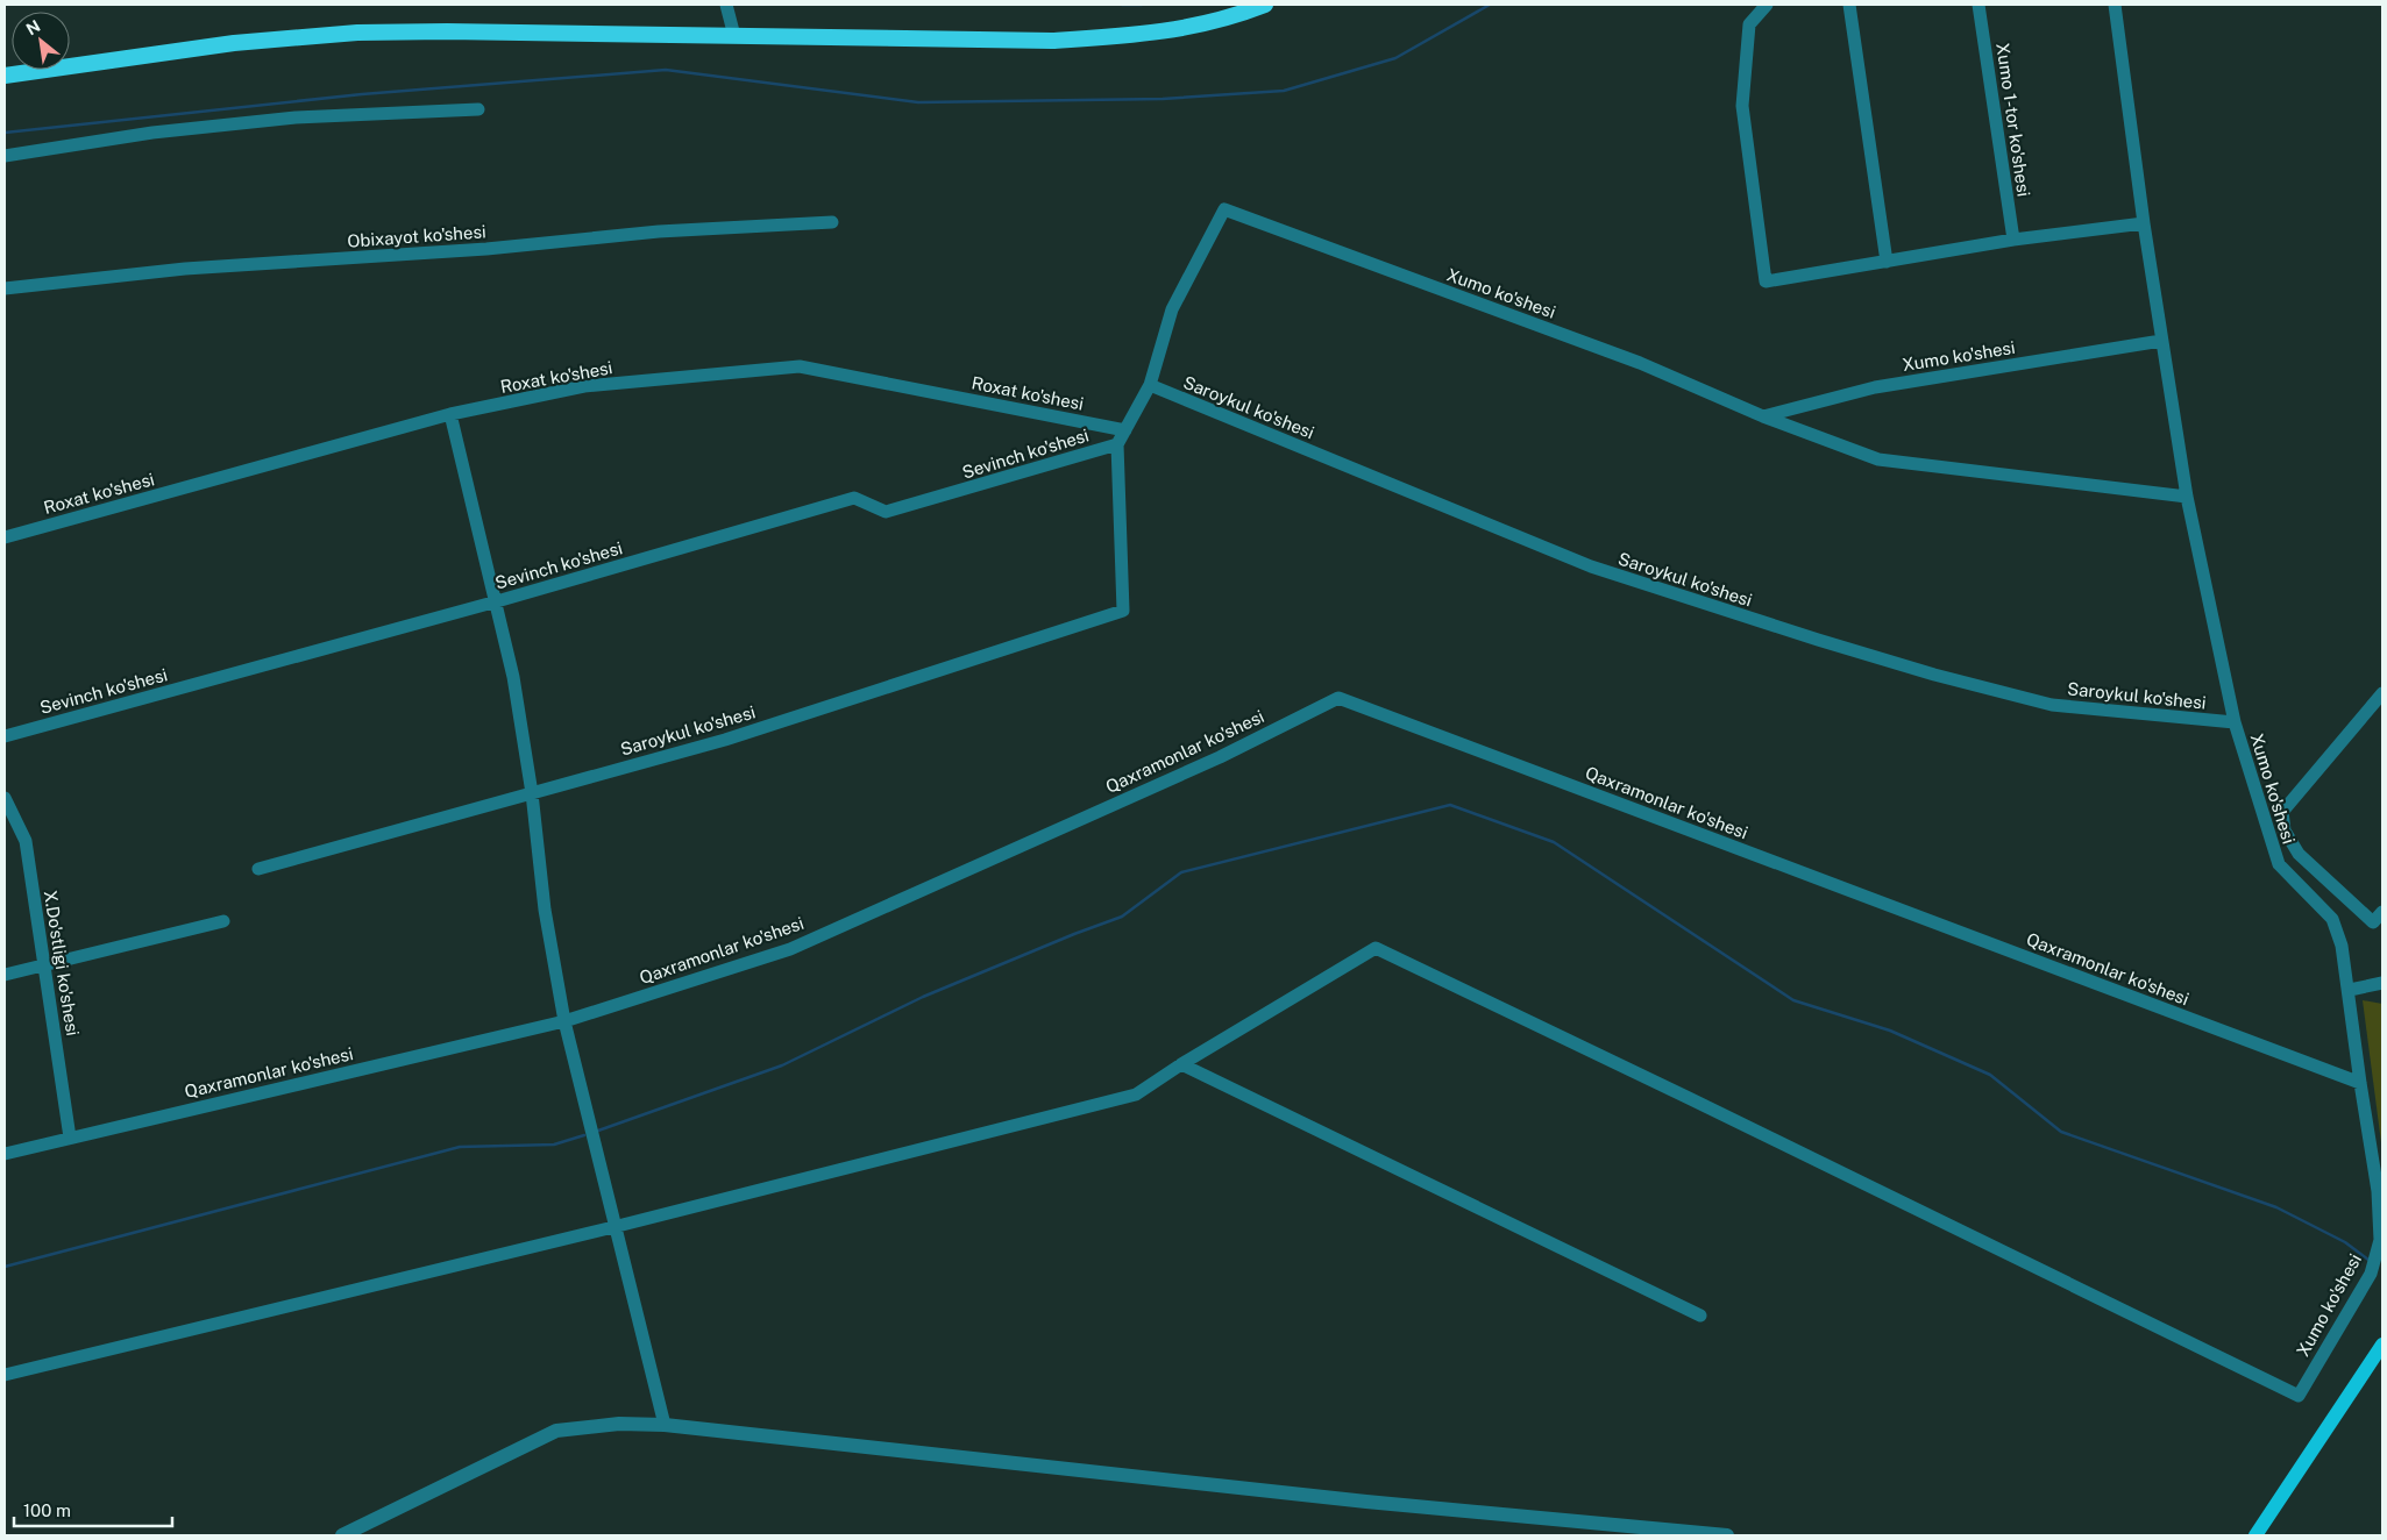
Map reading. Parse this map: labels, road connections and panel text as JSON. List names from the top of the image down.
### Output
{
  "streets": {
    "street": [
      "Xumo 1-tor ko'shesi",
      "Obixayot ko'shesi",
      "Xumo ko'shesi",
      "Roxat ko'shesi",
      "Saroykul ko'shesi",
      "Sevinch ko'shesi",
      "Qaxramonlar ko'shesi",
      "X.Do'stligi ko'shesi"
    ]
  },
  "crossings": [
    ["Xumo ko'shesi", "Saroykul ko'shesi"],
    ["Xumo ko'shesi", "Qaxramonlar ko'shesi"],
    ["Saroykul ko'shesi", "Sevinch ko'shesi"],
    ["Qaxramonlar ko'shesi", "X.Do'stligi ko'shesi"]
  ],
  "scale_bar": "100 m",
  "north": "top left"
}
